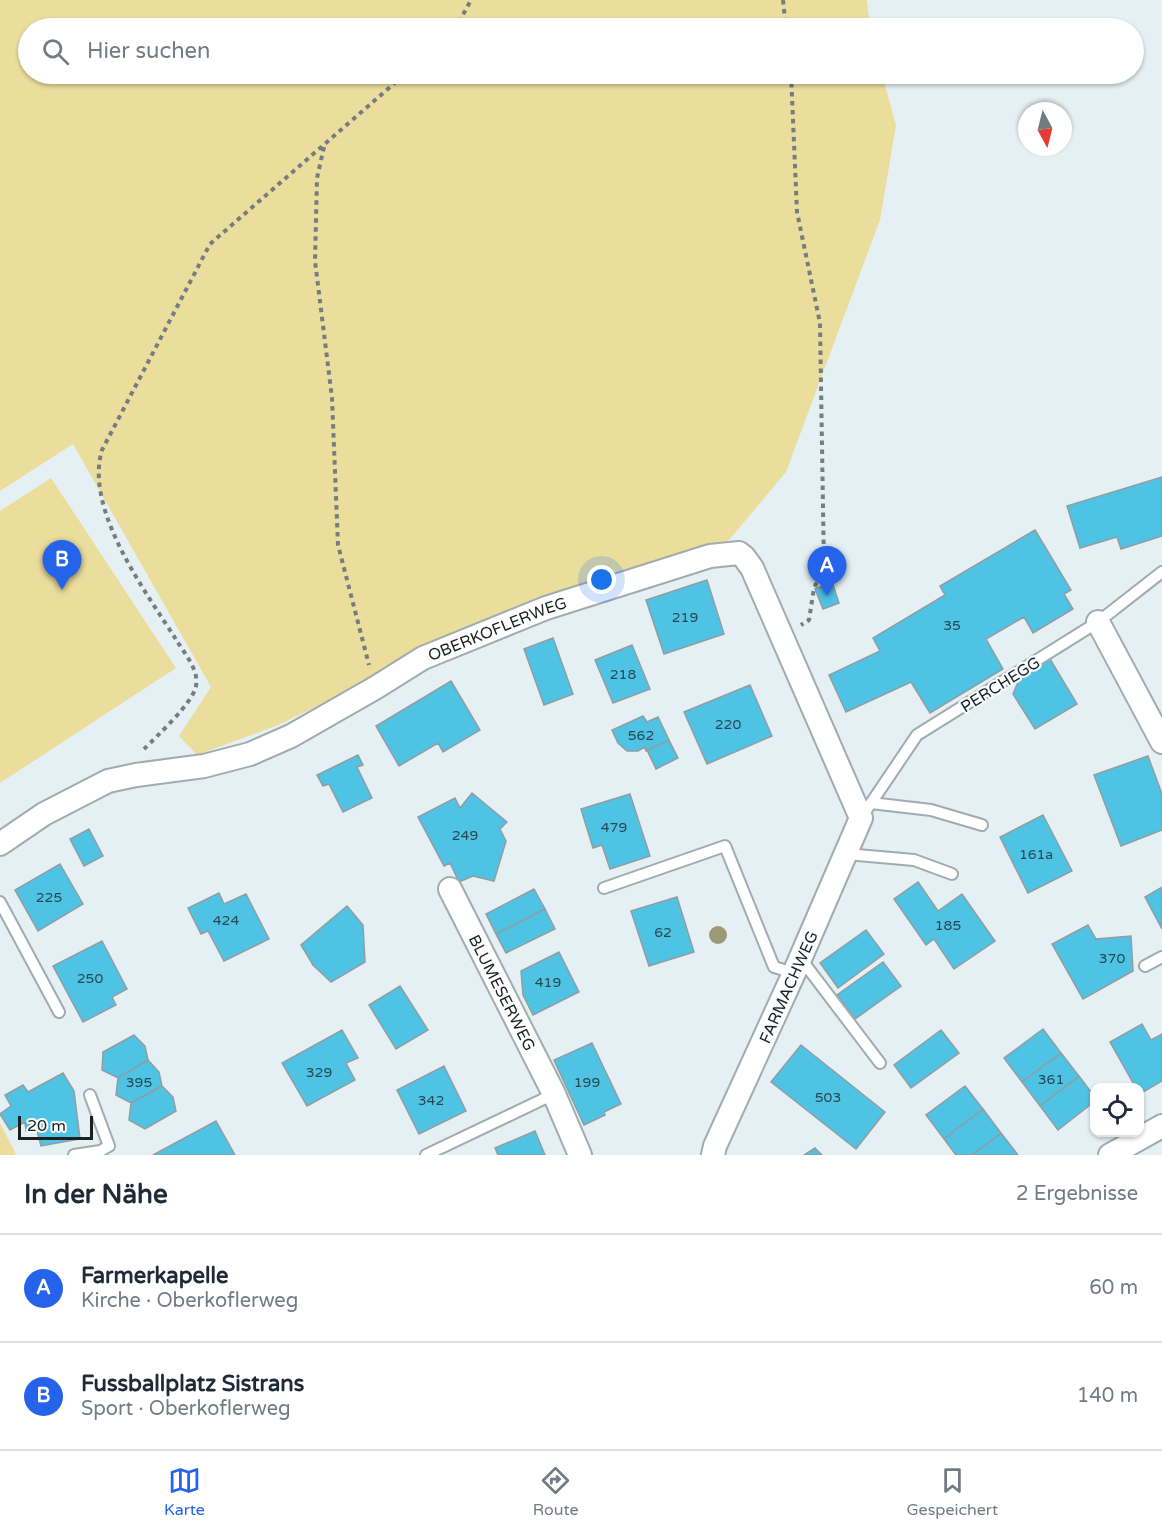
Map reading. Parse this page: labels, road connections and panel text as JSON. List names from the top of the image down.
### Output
{
  "streets": {
    "street": ["OBERKOFLERWEG", "FARMACHWEG", "BLUMESERWEG"],
    "lane": ["PERCHEGG"]
  },
  "crossings": [
    ["OBERKOFLERWEG", "PERCHEGG"],
    ["OBERKOFLERWEG", "FARMACHWEG"],
    ["PERCHEGG", "FARMACHWEG"]
  ],
  "house_numbers": [
    "219",
    "35",
    "218",
    "220",
    "562",
    "479",
    "249",
    "161a",
    "225",
    "424",
    "185",
    "62",
    "370",
    "250",
    "419",
    "329",
    "361",
    "395",
    "199",
    "503",
    "342"
  ],
  "scale_bar": "20 m",
  "north": "bottom",
  "page": {
    "search": "Hier suchen",
    "pins": ["B", "A"],
    "scale": "20 m",
    "heading": ["In der Nähe", "2 Ergebnisse"],
    "list": [
      {
        "mark": "A",
        "name": "Farmerkapelle",
        "note": "Kirche · Oberkoflerweg",
        "value": "60 m"
      },
      {
        "mark": "B",
        "name": "Fussballplatz Sistrans",
        "note": "Sport · Oberkoflerweg",
        "value": "140 m"
      }
    ],
    "nav": ["Karte", "Route", "Gespeichert"]
  }
}
